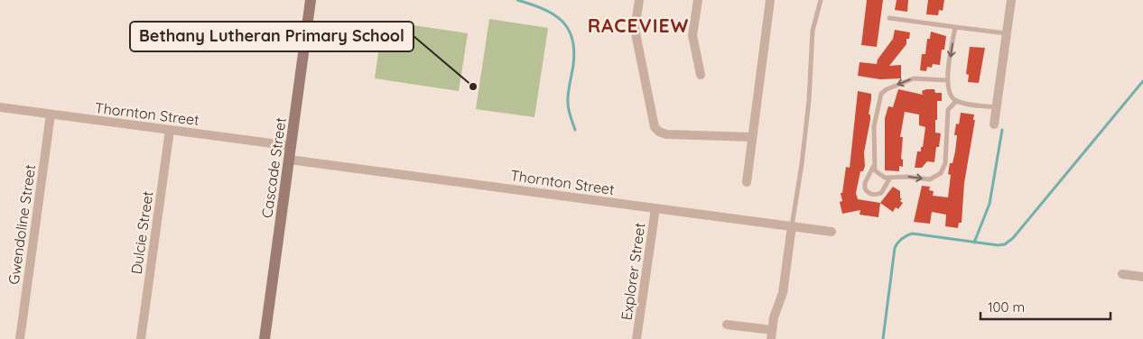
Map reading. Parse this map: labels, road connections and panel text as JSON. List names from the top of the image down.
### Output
{
  "streets": {
    "main road": ["Cascade Street"],
    "street": [
      "Thornton Street",
      "Gwendoline Street",
      "Dulcie Street",
      "Explorer Street"
    ]
  },
  "crossings": [
    ["Thornton Street", "Cascade Street"],
    ["Thornton Street", "Gwendoline Street"],
    ["Thornton Street", "Dulcie Street"],
    ["Thornton Street", "Explorer Street"]
  ],
  "districts": ["RACEVIEW"],
  "places": ["Bethany Lutheran Primary School"],
  "scale_bar": "100 m"
}
